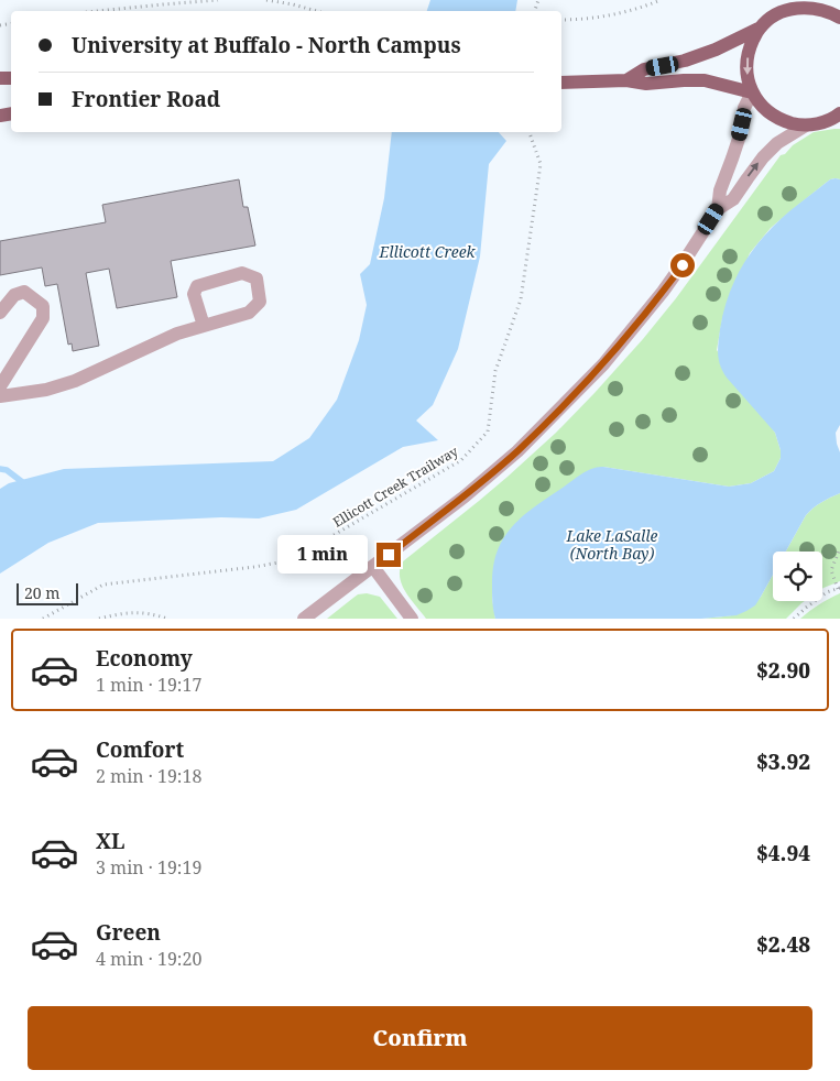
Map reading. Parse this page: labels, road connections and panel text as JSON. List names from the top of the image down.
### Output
{
  "streets": {
    "path": ["Ellicott Creek Trailway"]
  },
  "water": ["Ellicott Creek", "Lake LaSalle (North Bay)"],
  "scale_bar": "20 m",
  "page": {
    "banner": ["University at Buffalo - North Campus", "Frontier Road"],
    "bubble": "1 min",
    "scale": "20 m",
    "list": [
      {
        "name": "Economy",
        "note": "1 min · 19:17",
        "value": "$2.90"
      },
      {
        "name": "Comfort",
        "note": "2 min · 19:18",
        "value": "$3.92"
      },
      {
        "name": "XL",
        "note": "3 min · 19:19",
        "value": "$4.94"
      },
      {
        "name": "Green",
        "note": "4 min · 19:20",
        "value": "$2.48"
      }
    ],
    "buttons": "Confirm"
  }
}
